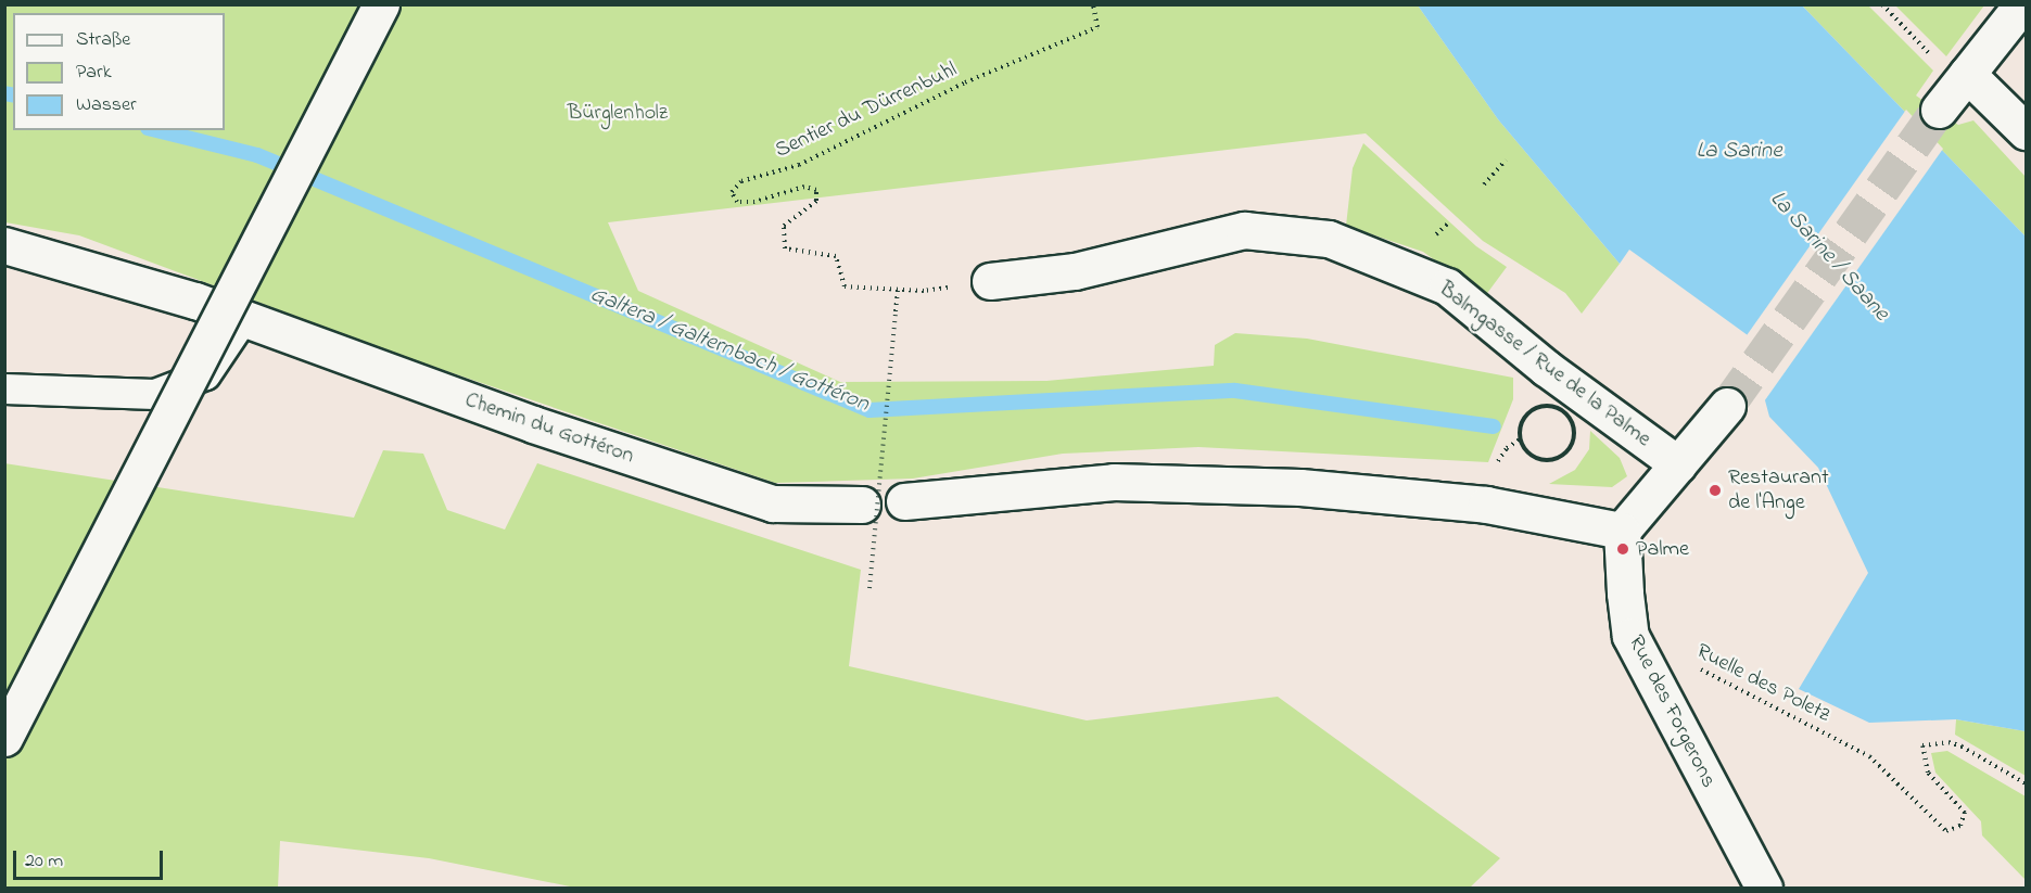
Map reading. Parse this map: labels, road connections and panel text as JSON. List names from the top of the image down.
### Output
{
  "streets": {
    "street": ["Balmgasse / Rue de la Palme", "Chemin du Gottéron", "Rue des Forgerons"],
    "path": ["Sentier du Dürrenbuhl", "Ruelle des Poletz"]
  },
  "crossings": [
    ["Ruelle des Poletz", "Rue des Forgerons"]
  ],
  "water": ["La Sarine", "La Sarine / Saane", "Galtera / Galternbach / Gottéron"],
  "parks": ["Bürglenholz"],
  "places": ["Restaurant de l'Ange", "Palme"],
  "legend": ["Straße", "Park", "Wasser"],
  "scale_bar": "20 m"
}
